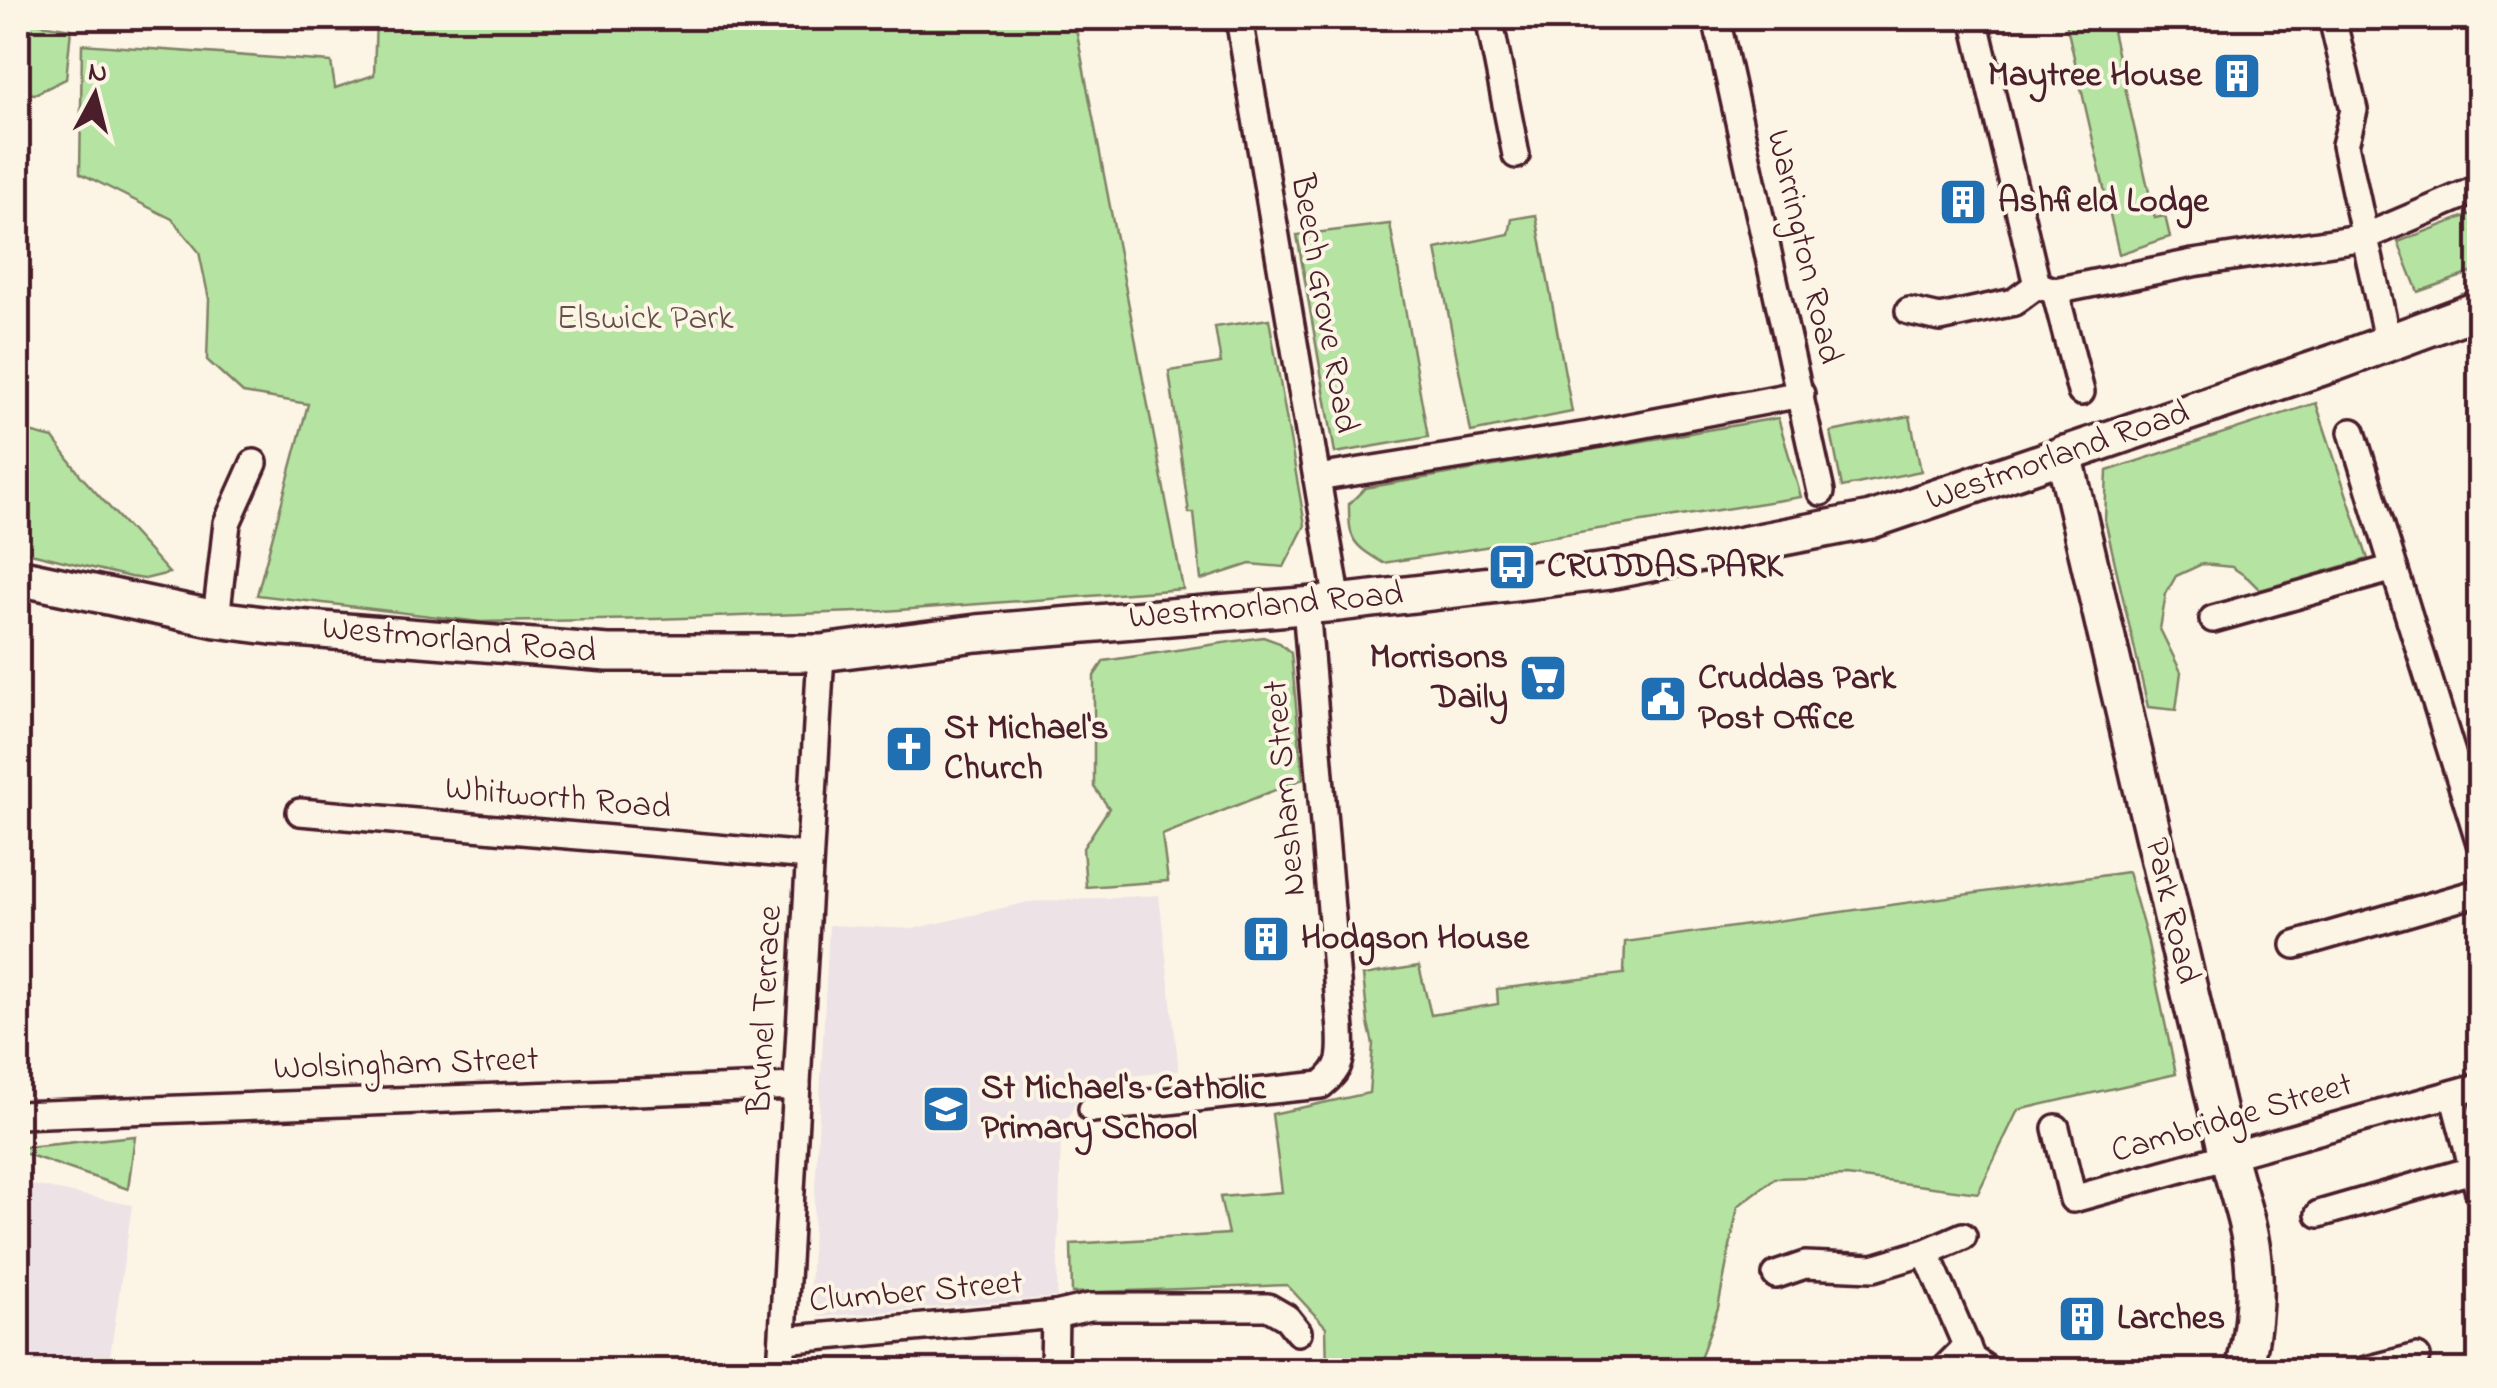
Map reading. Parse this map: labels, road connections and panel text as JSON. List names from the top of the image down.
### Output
{
  "streets": {
    "street": [
      "Warrington Road",
      "Beech Grove Road",
      "Westmorland Road",
      "Nesham Street",
      "Whitworth Road",
      "Park Road",
      "Brunel Terrace",
      "Wolsingham Street",
      "Cambridge Street",
      "Clumber Street"
    ]
  },
  "crossings": [
    ["Beech Grove Road", "Westmorland Road"],
    ["Beech Grove Road", "Nesham Street"],
    ["Westmorland Road", "Nesham Street"],
    ["Westmorland Road", "Park Road"],
    ["Westmorland Road", "Brunel Terrace"],
    ["Whitworth Road", "Brunel Terrace"],
    ["Park Road", "Cambridge Street"],
    ["Brunel Terrace", "Wolsingham Street"],
    ["Brunel Terrace", "Clumber Street"]
  ],
  "parks": ["Elswick Park"],
  "places": {
    "building": [
      "Maytree House",
      "Ashfield Lodge",
      "Hodgson House",
      "Larches"
    ],
    "bus stop": ["CRUDDAS PARK"],
    "supermarket": ["Morrisons Daily"],
    "public building": ["Cruddas Park Post Office"],
    "church": ["St Michael's Church"],
    "school or university": ["St Michael's Catholic Primary School"]
  },
  "north": "top"
}
